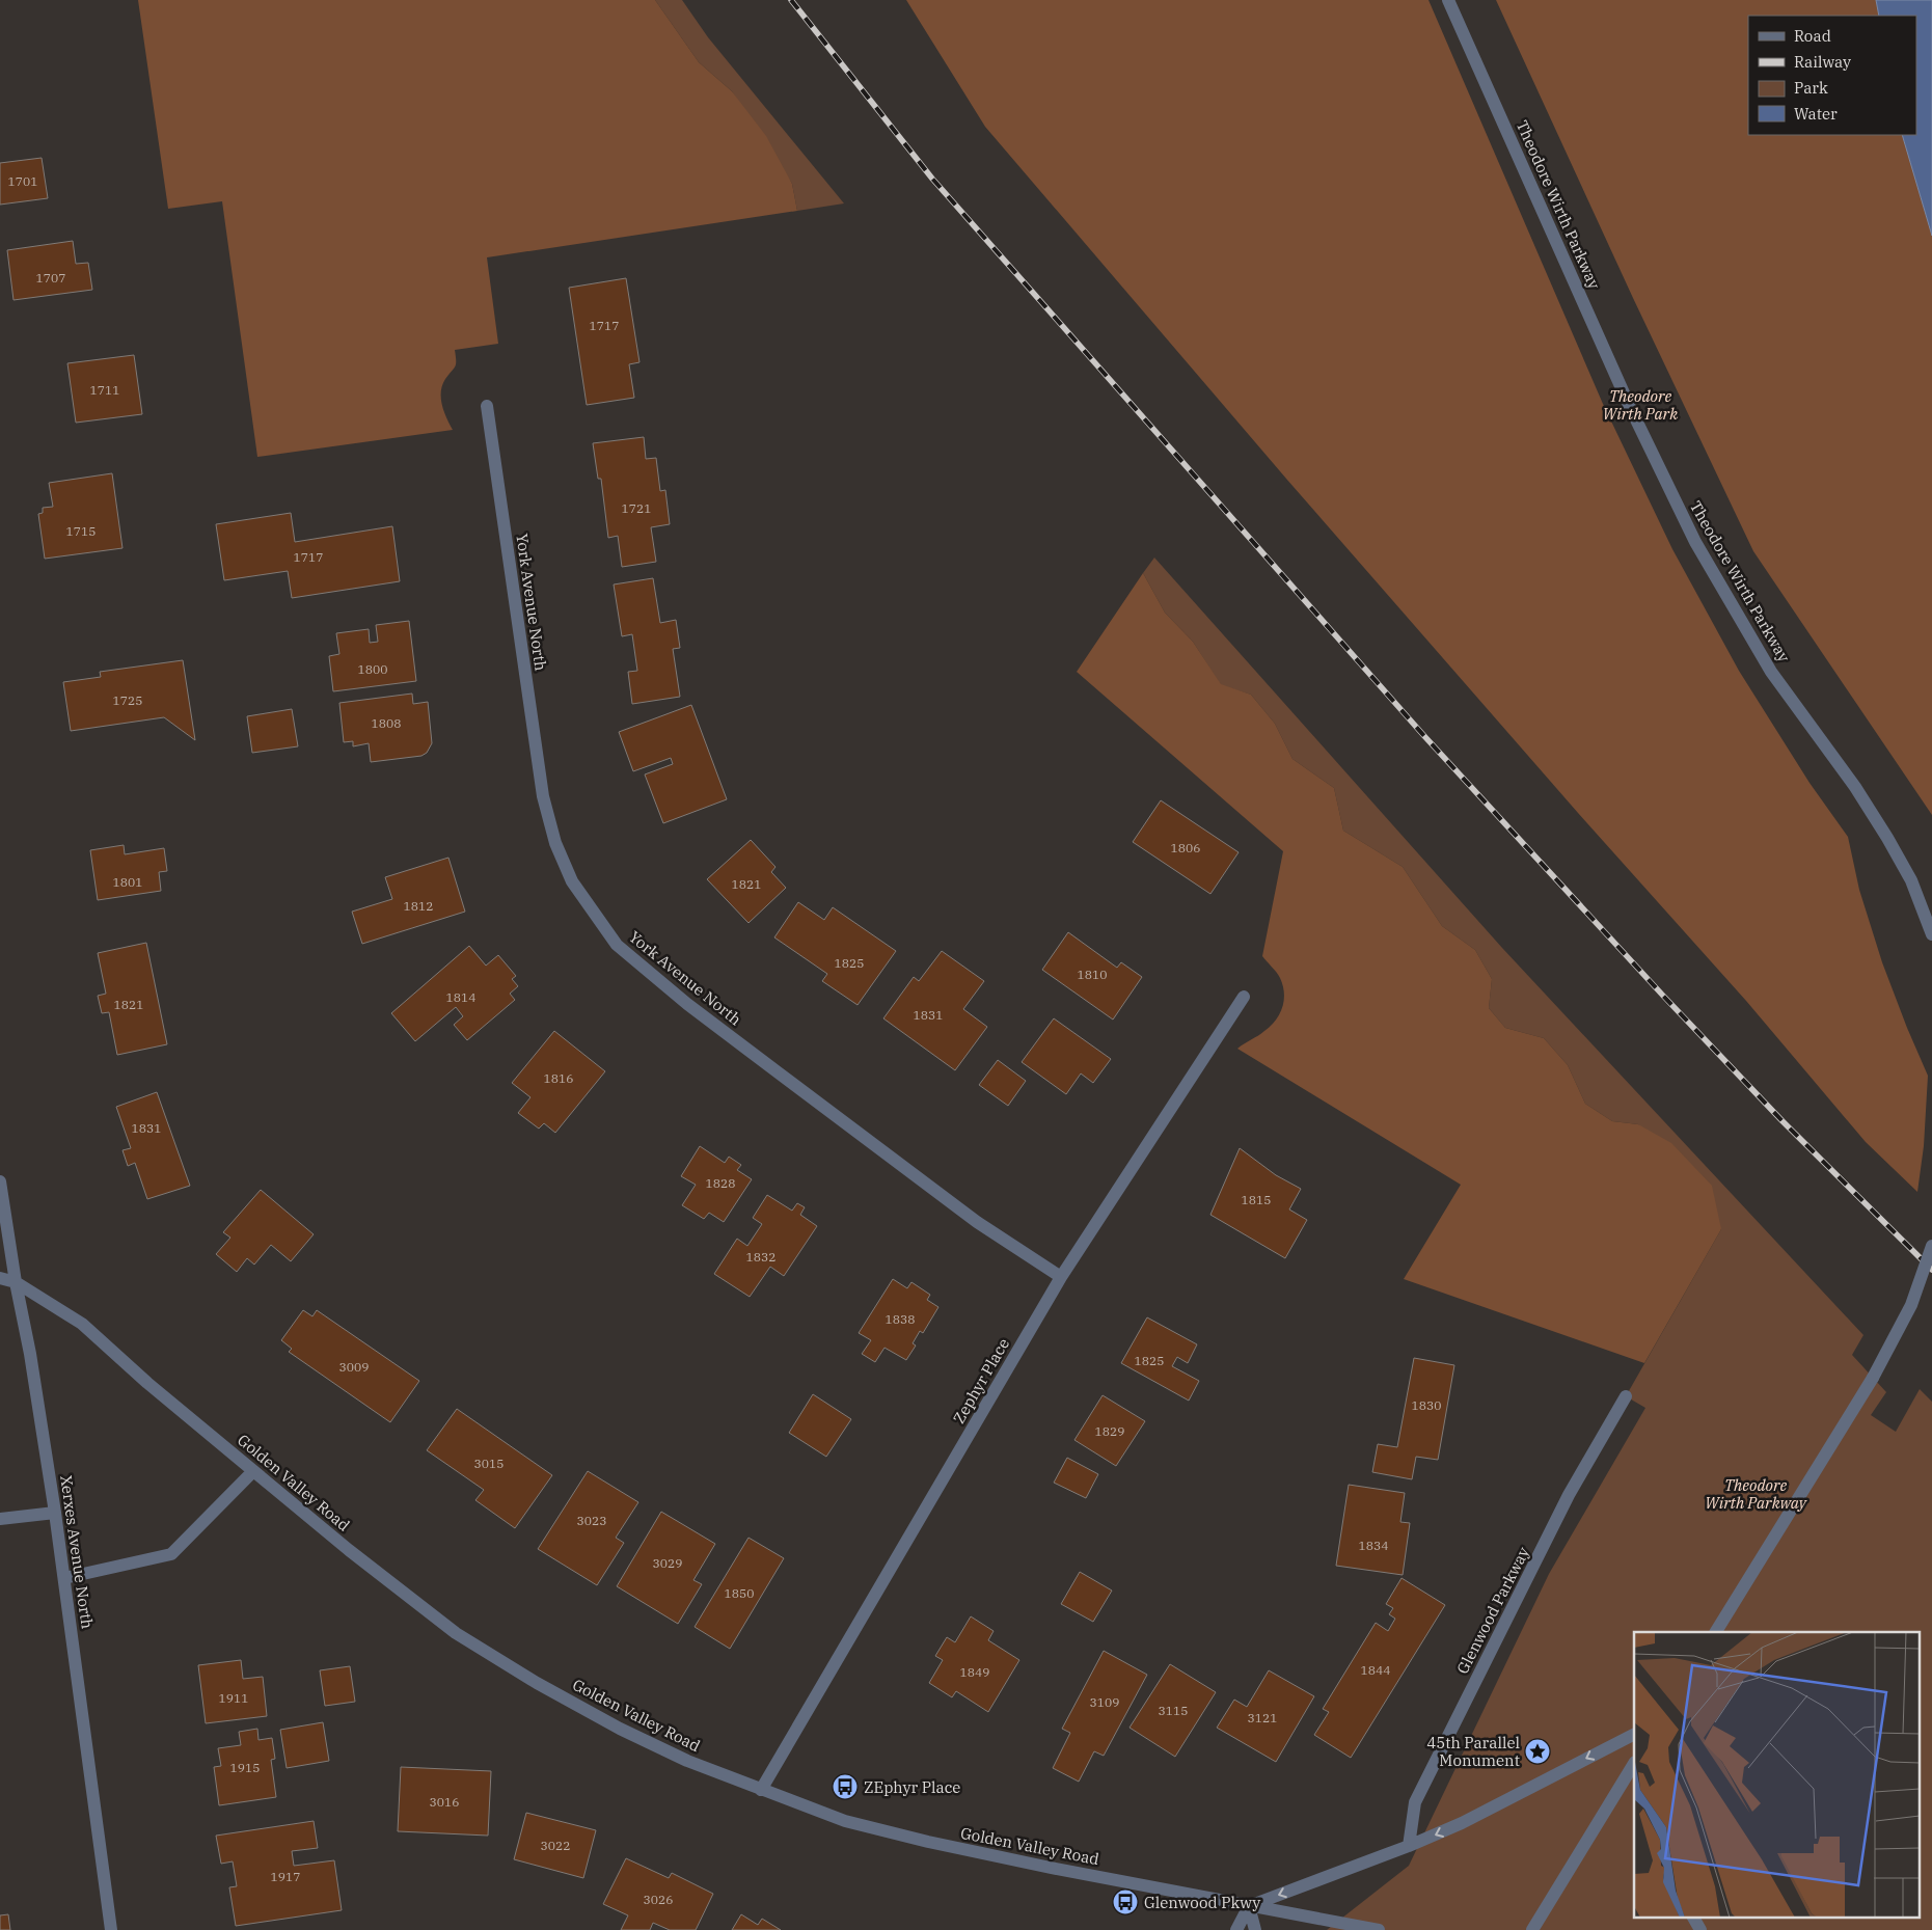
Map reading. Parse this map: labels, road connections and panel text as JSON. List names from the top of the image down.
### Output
{
  "streets": {
    "street": [
      "Theodore Wirth Parkway",
      "York Avenue North",
      "Zephyr Place",
      "Golden Valley Road",
      "Xerxes Avenue North",
      "Glenwood Parkway"
    ]
  },
  "crossings": [
    ["York Avenue North", "Zephyr Place"],
    ["Zephyr Place", "Golden Valley Road"],
    ["Golden Valley Road", "Xerxes Avenue North"]
  ],
  "parks": ["Theodore Wirth Park", "Theodore Wirth Parkway"],
  "places": {
    "place": ["45th Parallel Monument"],
    "bus stop": ["ZEphyr Place", "Glenwood Pkwy"]
  },
  "house_numbers": [
    "1701",
    "1707",
    "1717",
    "1711",
    "1721",
    "1715",
    "1717",
    "1800",
    "1725",
    "1808",
    "1806",
    "1801",
    "1821",
    "1812",
    "1825",
    "1810",
    "1814",
    "1821",
    "1831",
    "1816",
    "1831",
    "1828",
    "1815",
    "1832",
    "1838",
    "1825",
    "3009",
    "1830",
    "1829",
    "3015",
    "3023",
    "1834",
    "3029",
    "1850",
    "1844",
    "1849",
    "1911",
    "3109",
    "3115",
    "3121",
    "1915",
    "3016",
    "3022",
    "1917",
    "3026"
  ],
  "legend": [
    "Road",
    "Railway",
    "Park",
    "Water"
  ]
}
